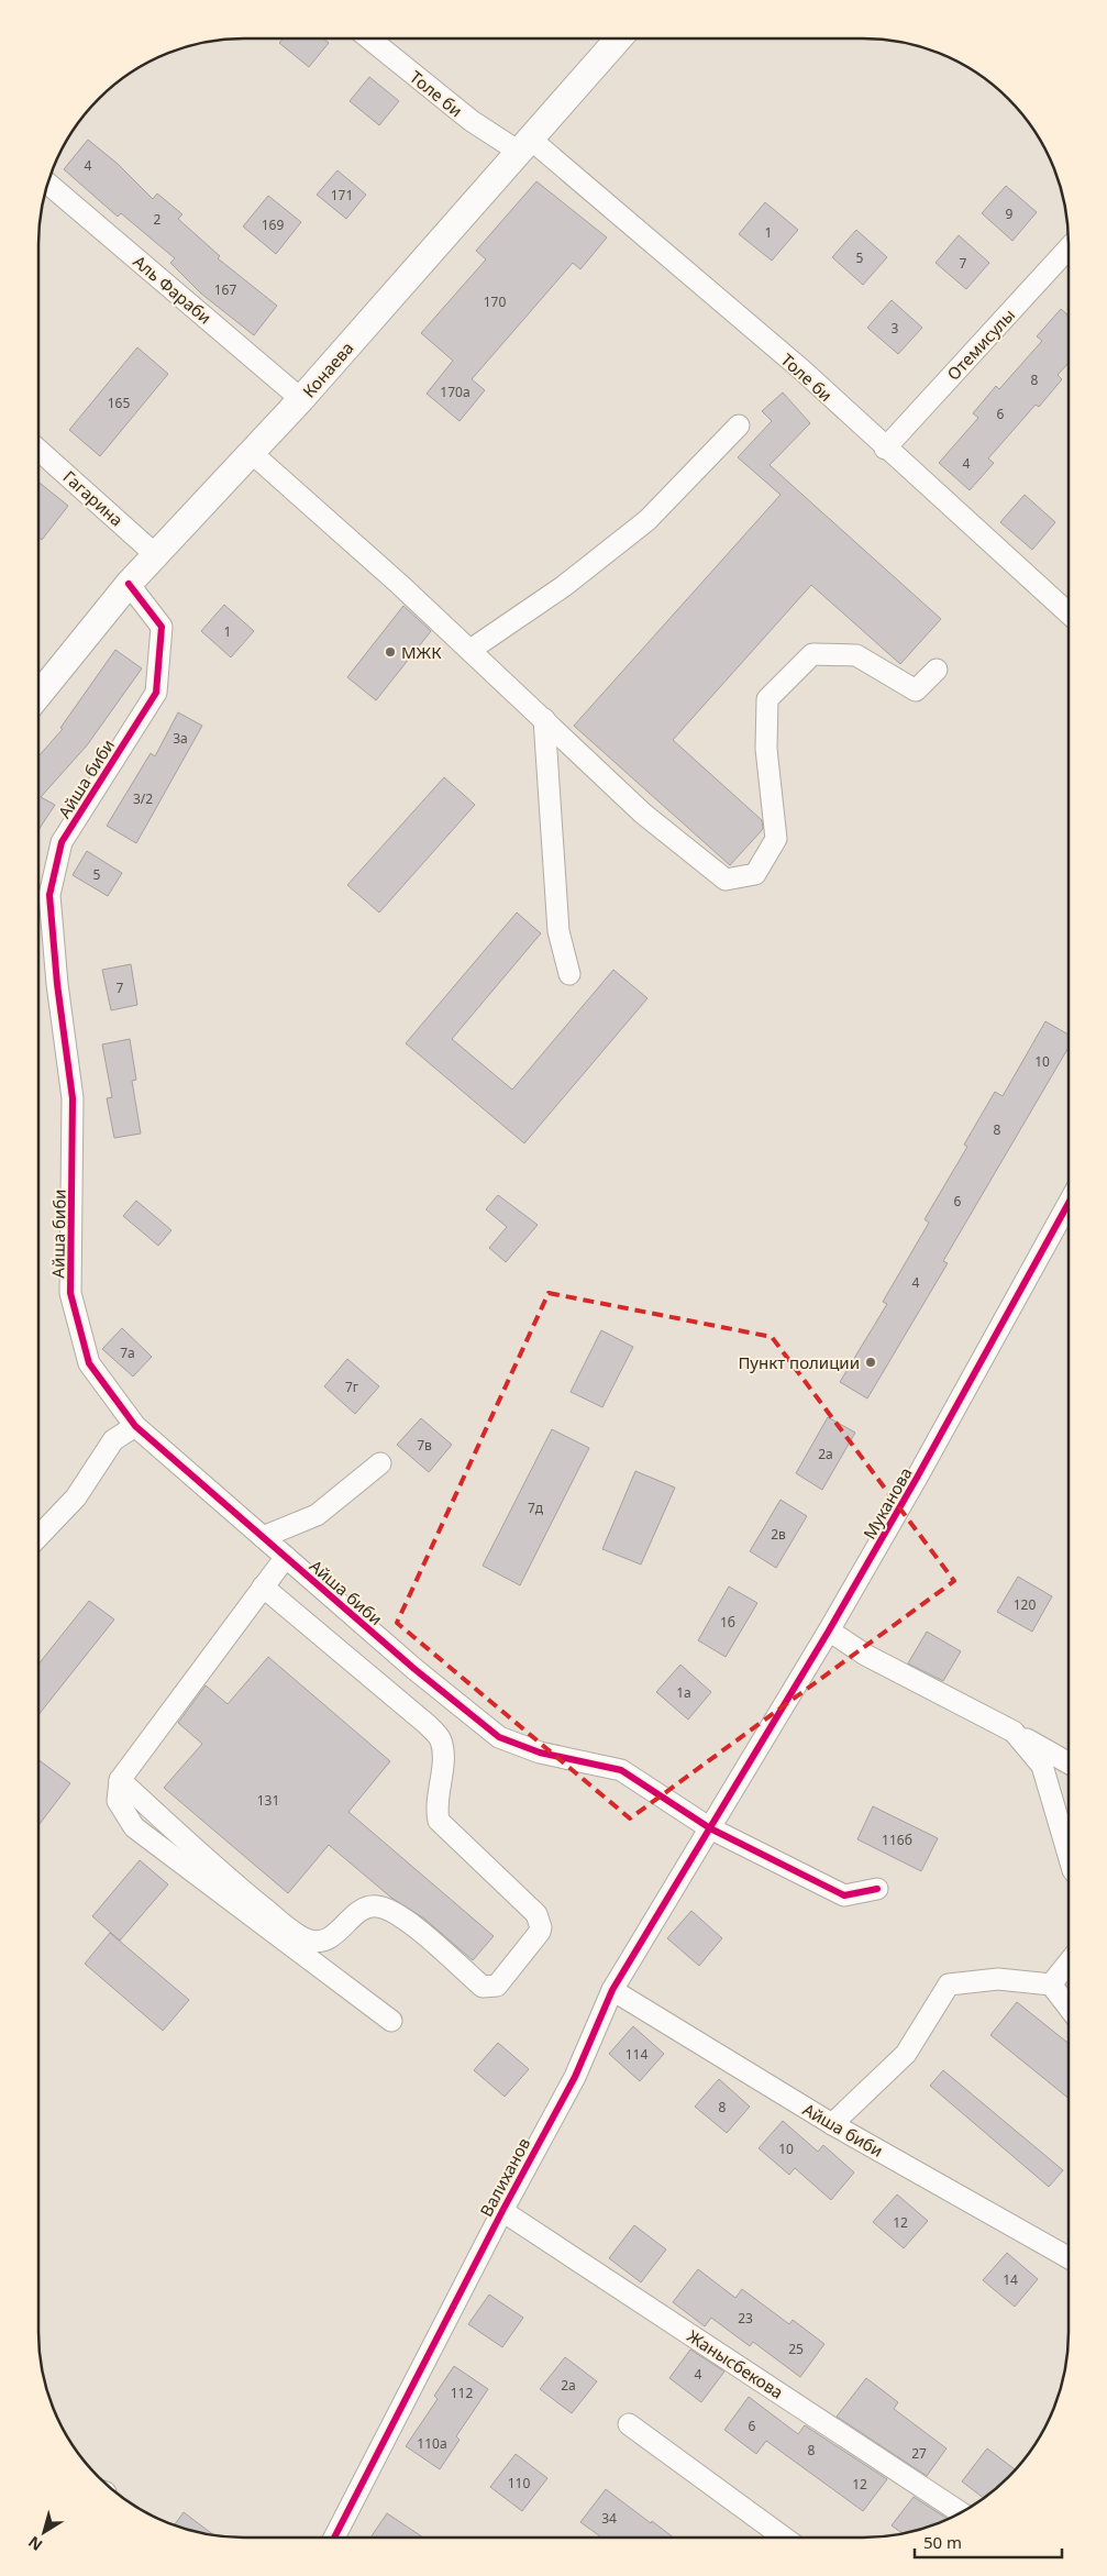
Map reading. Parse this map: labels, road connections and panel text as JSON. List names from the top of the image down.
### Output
{
  "streets": {
    "main road": ["Конаева"],
    "street": [
      "Толе би",
      "Аль Фараби",
      "Отемисулы",
      "Гагарина",
      "Айша биби",
      "Муканова",
      "Валиханов",
      "Жанысбекова"
    ]
  },
  "crossings": [
    ["Толе би", "Отемисулы"],
    ["Толе би", "Конаева"],
    ["Аль Фараби", "Конаева"],
    ["Конаева", "Гагарина"],
    ["Конаева", "Айша биби"],
    ["Айша биби", "Муканова"],
    ["Айша биби", "Валиханов"],
    ["Муканова", "Валиханов"],
    ["Валиханов", "Жанысбекова"]
  ],
  "places": ["МЖК", "Пункт полиции"],
  "house_numbers": [
    "4",
    "171",
    "9",
    "2",
    "169",
    "1",
    "5",
    "7",
    "167",
    "170",
    "3",
    "8",
    "170а",
    "165",
    "6",
    "4",
    "1",
    "3а",
    "3/2",
    "5",
    "7",
    "10",
    "8",
    "6",
    "4",
    "7а",
    "7г",
    "7в",
    "2а",
    "7д",
    "2в",
    "120",
    "1б",
    "1а",
    "131",
    "116б",
    "114",
    "8",
    "10",
    "12",
    "14",
    "23",
    "25",
    "4",
    "2а",
    "112",
    "6",
    "110а",
    "8",
    "27",
    "110",
    "12",
    "34"
  ],
  "scale_bar": "50 m",
  "north": "bottom left"
}
